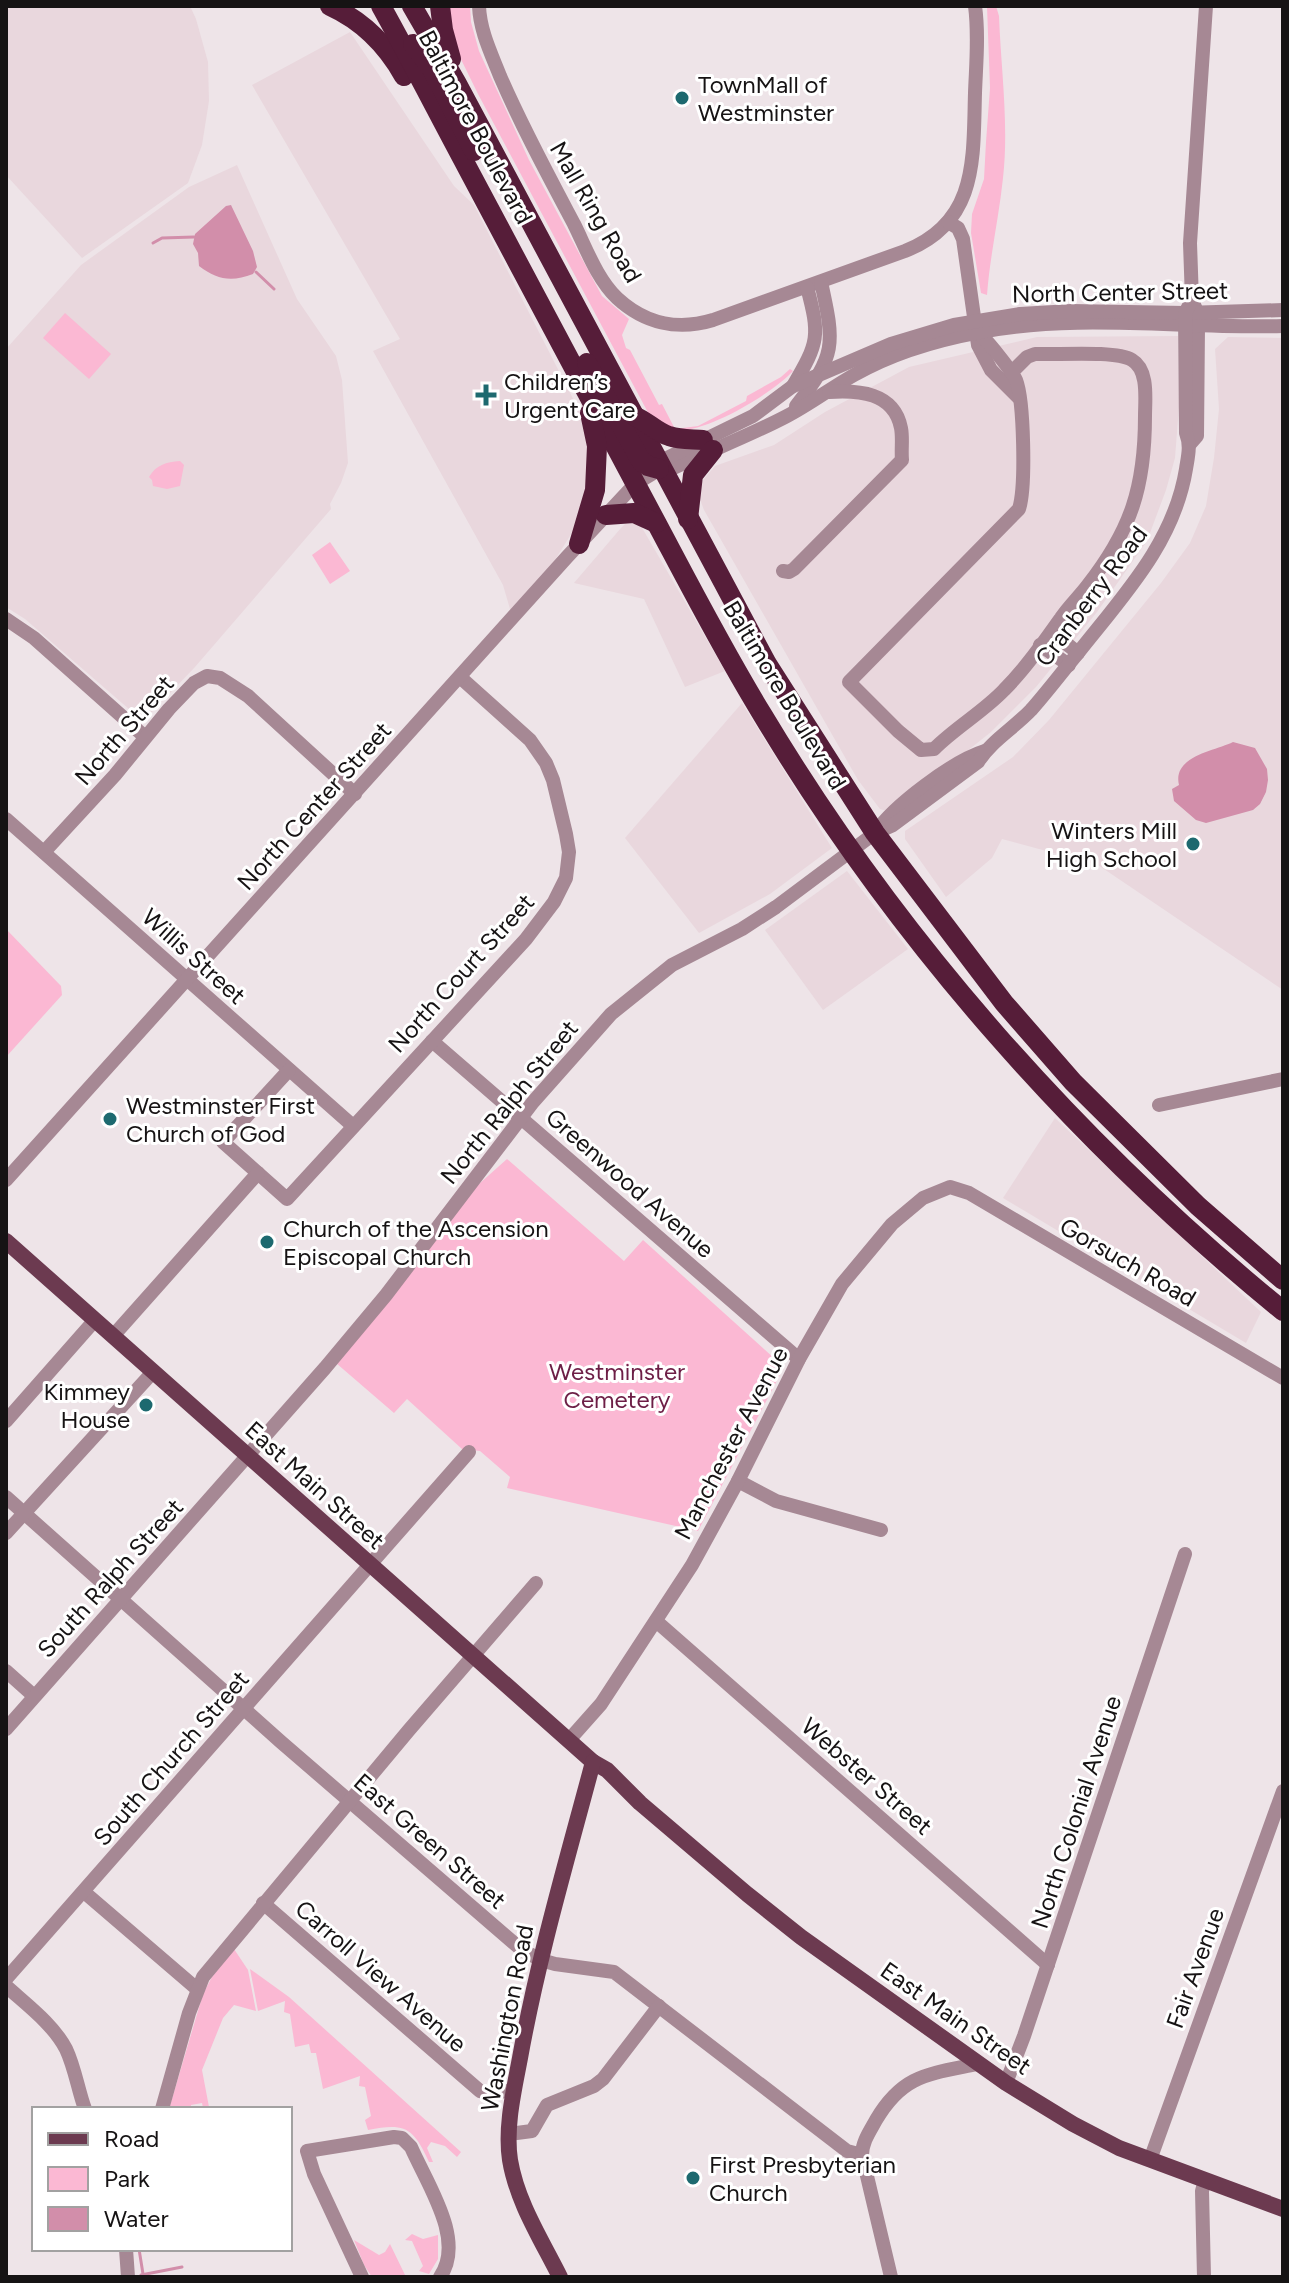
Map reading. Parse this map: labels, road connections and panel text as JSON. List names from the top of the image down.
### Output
{
  "streets": {
    "highway": ["Baltimore Boulevard"],
    "main road": ["East Main Street", "Washington Road"],
    "street": [
      "Mall Ring Road",
      "North Center Street",
      "Cranberry Road",
      "North Street",
      "Willis Street",
      "North Court Street",
      "North Ralph Street",
      "Greenwood Avenue",
      "Gorsuch Road",
      "Manchester Avenue",
      "South Ralph Street",
      "South Church Street",
      "Webster Street",
      "North Colonial Avenue",
      "East Green Street",
      "Fair Avenue",
      "Carroll View Avenue"
    ]
  },
  "crossings": [
    ["Baltimore Boulevard", "North Center Street"],
    ["Baltimore Boulevard", "Cranberry Road"],
    ["Baltimore Boulevard", "North Ralph Street"],
    ["North Center Street", "Cranberry Road"],
    ["North Center Street", "North Street"],
    ["North Center Street", "Willis Street"],
    ["North Center Street", "North Court Street"],
    ["Cranberry Road", "North Ralph Street"],
    ["North Street", "Willis Street"],
    ["Willis Street", "North Court Street"],
    ["North Court Street", "Greenwood Avenue"],
    ["North Ralph Street", "Greenwood Avenue"],
    ["North Ralph Street", "East Main Street"],
    ["North Ralph Street", "South Ralph Street"],
    ["Greenwood Avenue", "Manchester Avenue"],
    ["Gorsuch Road", "Manchester Avenue"],
    ["Manchester Avenue", "East Main Street"],
    ["Manchester Avenue", "Webster Street"],
    ["East Main Street", "South Ralph Street"],
    ["East Main Street", "South Church Street"],
    ["East Main Street", "North Colonial Avenue"],
    ["East Main Street", "Fair Avenue"],
    ["East Main Street", "Washington Road"],
    ["South Ralph Street", "East Green Street"],
    ["South Church Street", "East Green Street"],
    ["Webster Street", "North Colonial Avenue"],
    ["East Green Street", "Washington Road"],
    ["Carroll View Avenue", "Washington Road"]
  ],
  "parks": ["Westminster Cemetery"],
  "places": {
    "other": [
      "TownMall of Westminster",
      "Winters Mill High School",
      "Westminster First Church of God",
      "Church of the Ascension Episcopal Church",
      "Kimmey House",
      "First Presbyterian Church"
    ],
    "health": ["Children’s Urgent Care"]
  },
  "legend": ["Road", "Park", "Water"]
}
